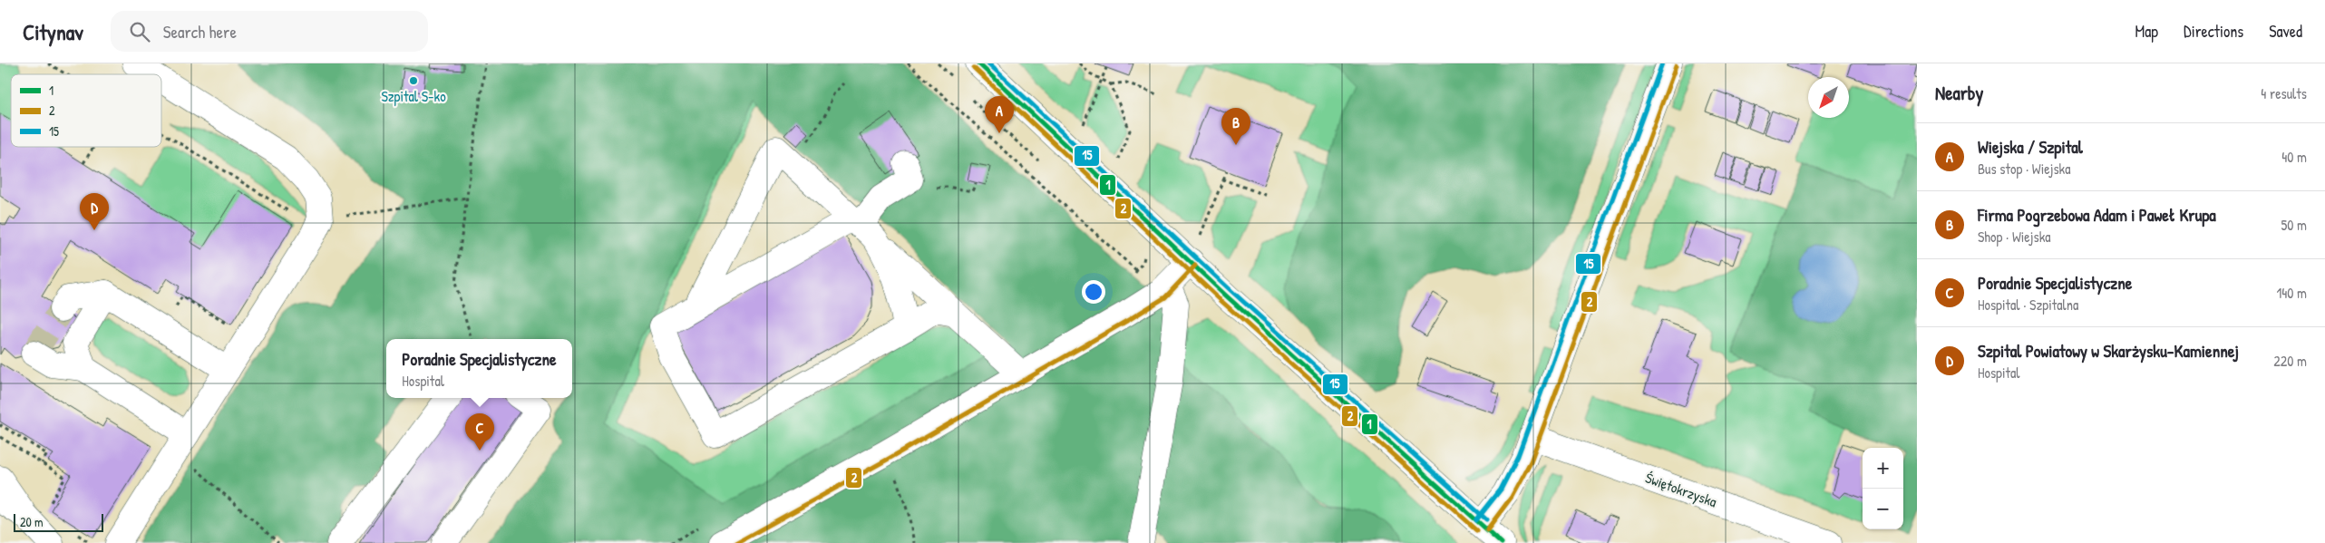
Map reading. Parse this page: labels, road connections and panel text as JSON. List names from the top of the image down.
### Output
{
  "streets": {
    "street": ["Świętokrzyska"]
  },
  "places": ["Szpital S-ko"],
  "lines": ["transit line 1", "transit line 15", "transit line 2"],
  "legend": ["1", "2", "15"],
  "scale_bar": "20 m",
  "north": "bottom left",
  "page": {
    "header": "Citynav",
    "search": "Search here",
    "nav": ["Map", "Directions", "Saved"],
    "heading": ["Nearby", "4 results"],
    "pins": [
      "A",
      "B",
      "D",
      "C"
    ],
    "list": [
      {
        "mark": "A",
        "name": "Wiejska / Szpital",
        "note": "Bus stop · Wiejska",
        "value": "40 m"
      },
      {
        "mark": "B",
        "name": "Firma Pogrzebowa Adam i Paweł Krupa",
        "note": "Shop · Wiejska",
        "value": "50 m"
      },
      {
        "mark": "C",
        "name": "Poradnie Specjalistyczne",
        "note": "Hospital · Szpitalna",
        "value": "140 m"
      },
      {
        "mark": "D",
        "name": "Szpital Powiatowy w Skarżysku-Kamiennej",
        "note": "Hospital",
        "value": "220 m"
      }
    ],
    "popup": ["Poradnie Specjalistyczne", "Hospital"],
    "map_buttons": ["+", "−"],
    "scale": "20 m"
  }
}
